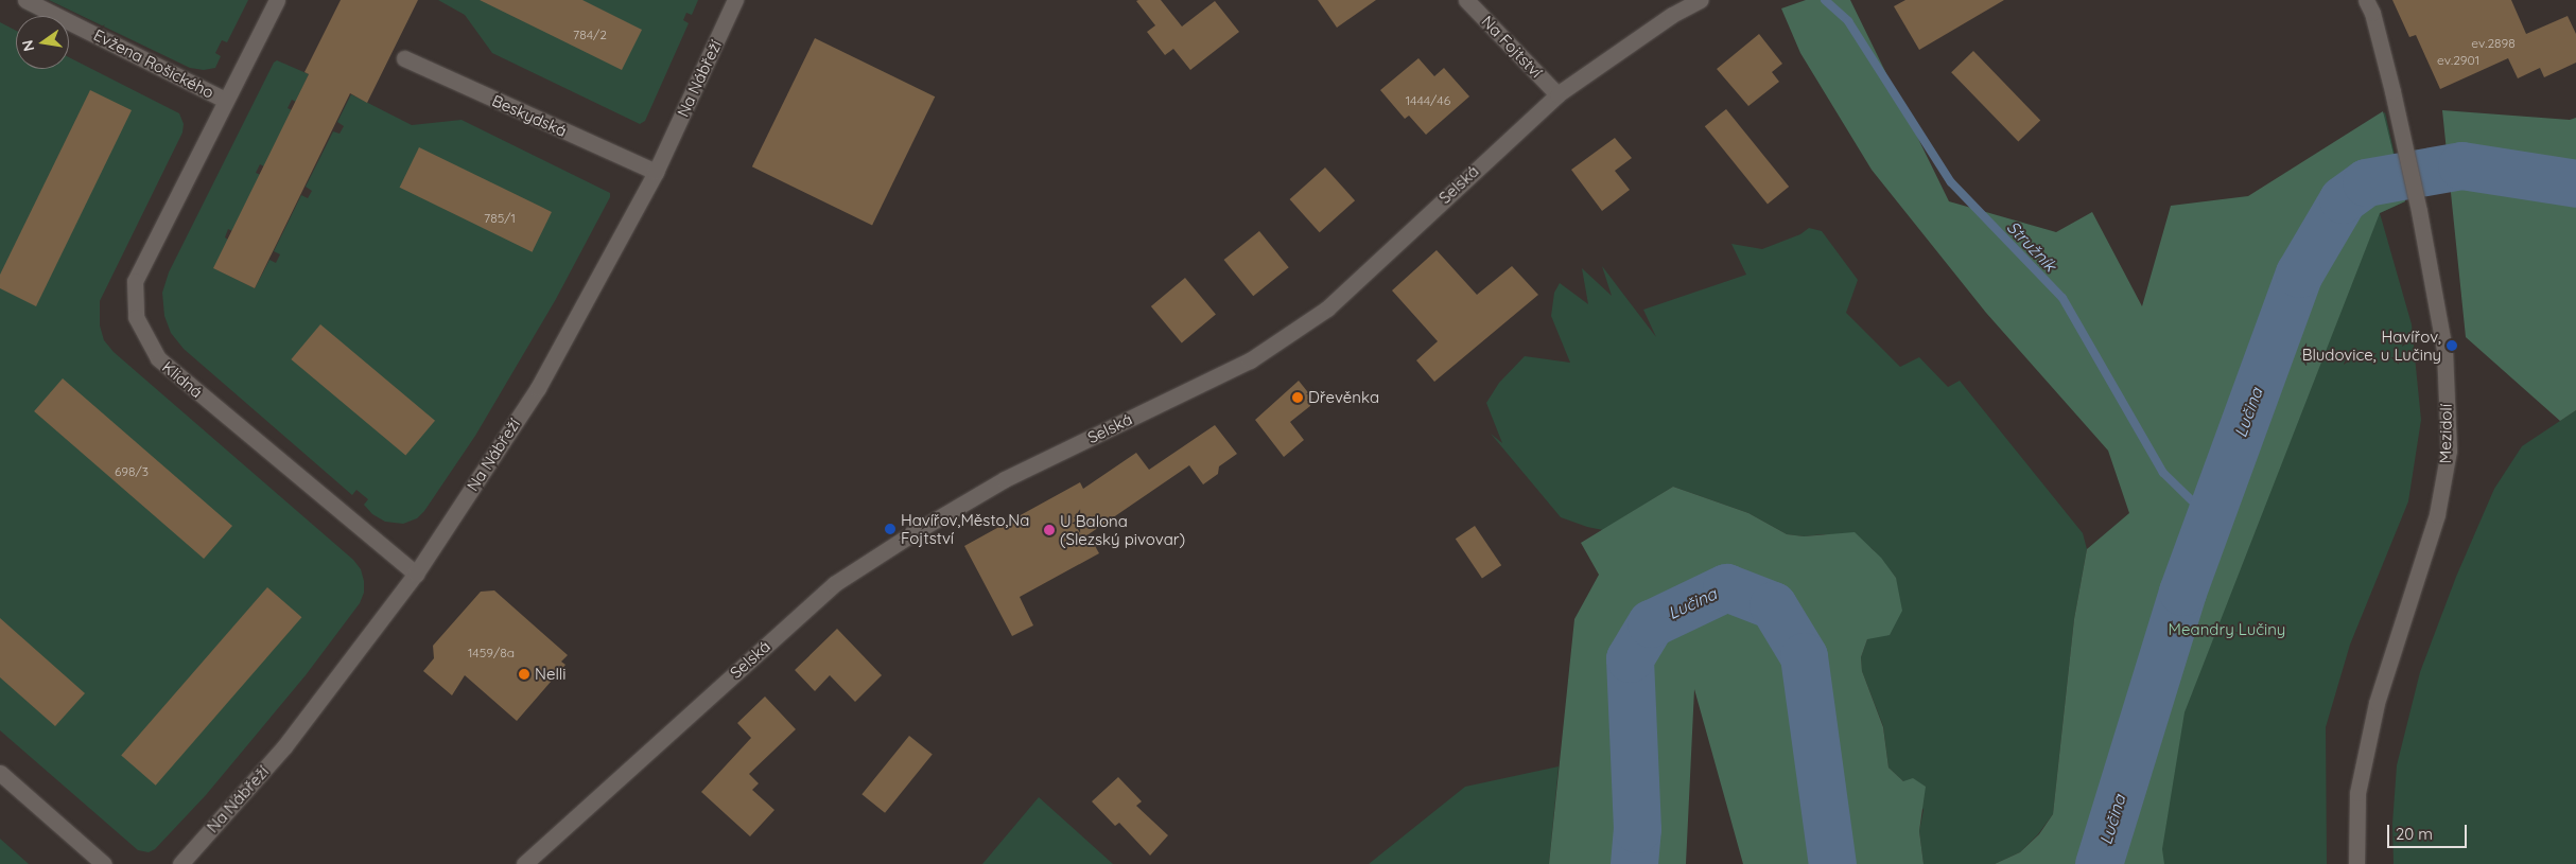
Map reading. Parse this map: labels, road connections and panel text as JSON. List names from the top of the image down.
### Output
{
  "streets": {
    "street": [
      "Na Fojtství",
      "Evžena Rošického",
      "Na Nábřeží",
      "Beskydská",
      "Selská",
      "Klidná",
      "Mezidolí"
    ]
  },
  "crossings": [
    ["Na Fojtství", "Selská"],
    ["Evžena Rošického", "Klidná"],
    ["Na Nábřeží", "Beskydská"],
    ["Na Nábřeží", "Klidná"]
  ],
  "water": ["Stružník", "Lučina"],
  "parks": ["Meandry Lučiny"],
  "places": [
    "Havířov, Bludovice, u Lučiny",
    "Dřevěnka",
    "Havířov,Město,Na Fojtství",
    "U Balona (Slezský pivovar)",
    "Nelli"
  ],
  "house_numbers": [
    "784/2",
    "ev.2898",
    "ev.2901",
    "1444/46",
    "785/1",
    "698/3",
    "1459/8a"
  ],
  "scale_bar": "20 m",
  "north": "left"
}
